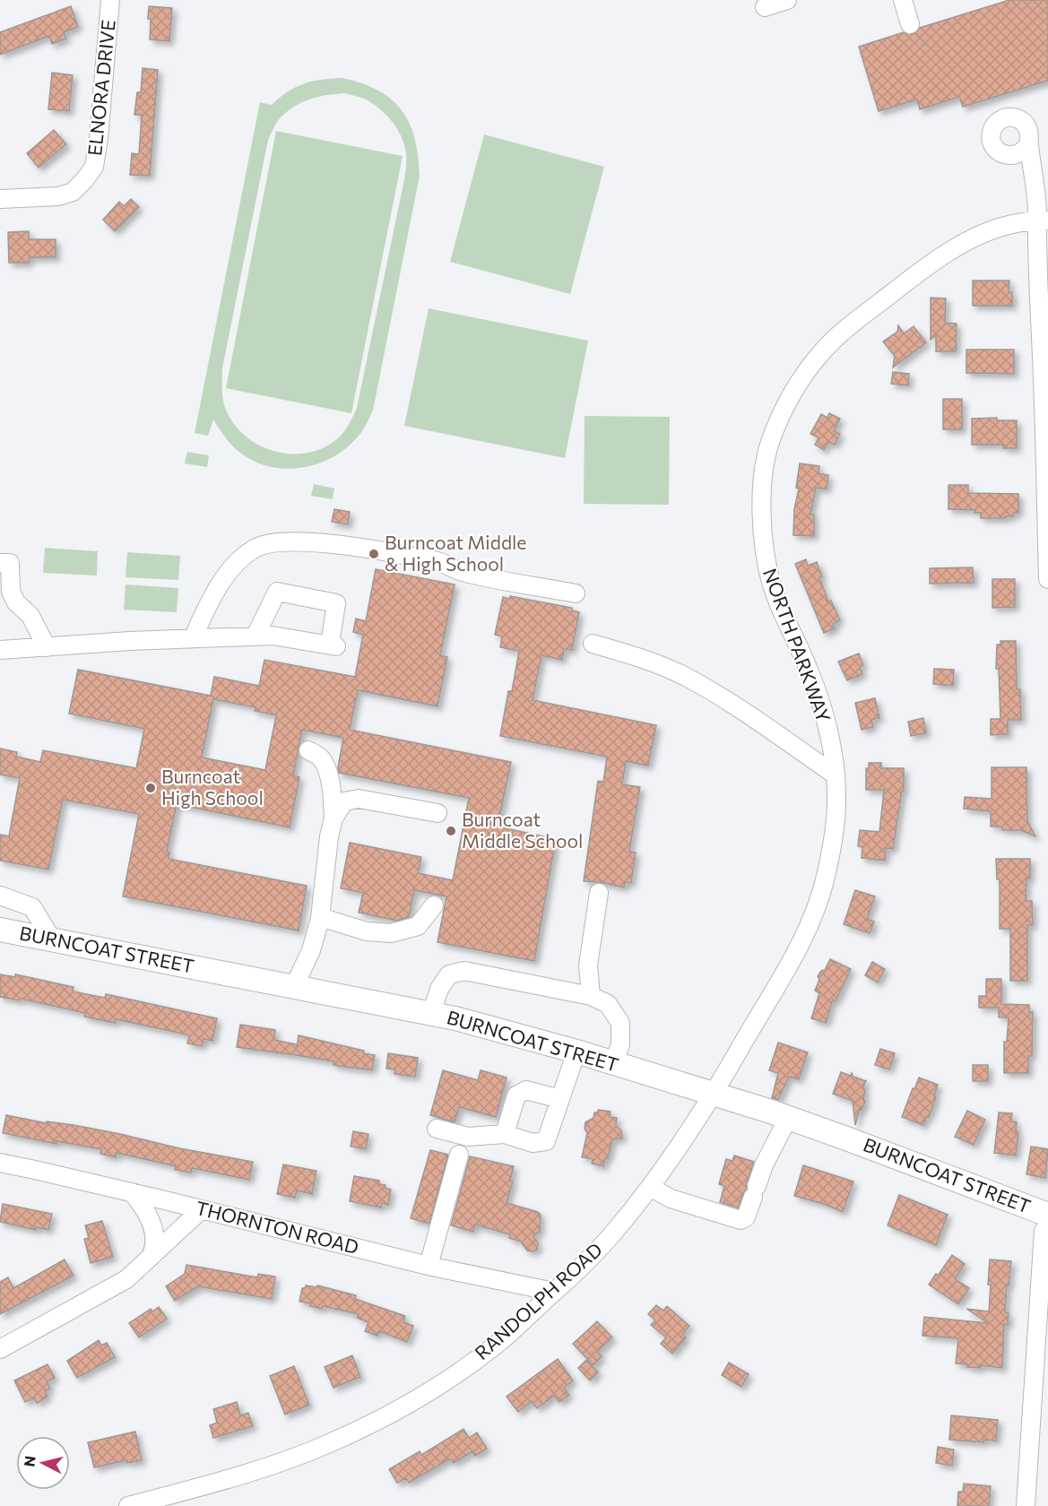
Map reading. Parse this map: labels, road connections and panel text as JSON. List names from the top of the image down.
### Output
{
  "streets": {
    "main road": ["BURNCOAT STREET"],
    "street": [
      "ELNORA DRIVE",
      "NORTH PARKWAY",
      "THORNTON ROAD",
      "RANDOLPH ROAD"
    ]
  },
  "crossings": [
    ["NORTH PARKWAY", "BURNCOAT STREET"],
    ["NORTH PARKWAY", "RANDOLPH ROAD"],
    ["BURNCOAT STREET", "RANDOLPH ROAD"],
    ["THORNTON ROAD", "RANDOLPH ROAD"]
  ],
  "places": ["Burncoat Middle & High School", "Burncoat High School", "Burncoat Middle School"],
  "north": "left"
}
